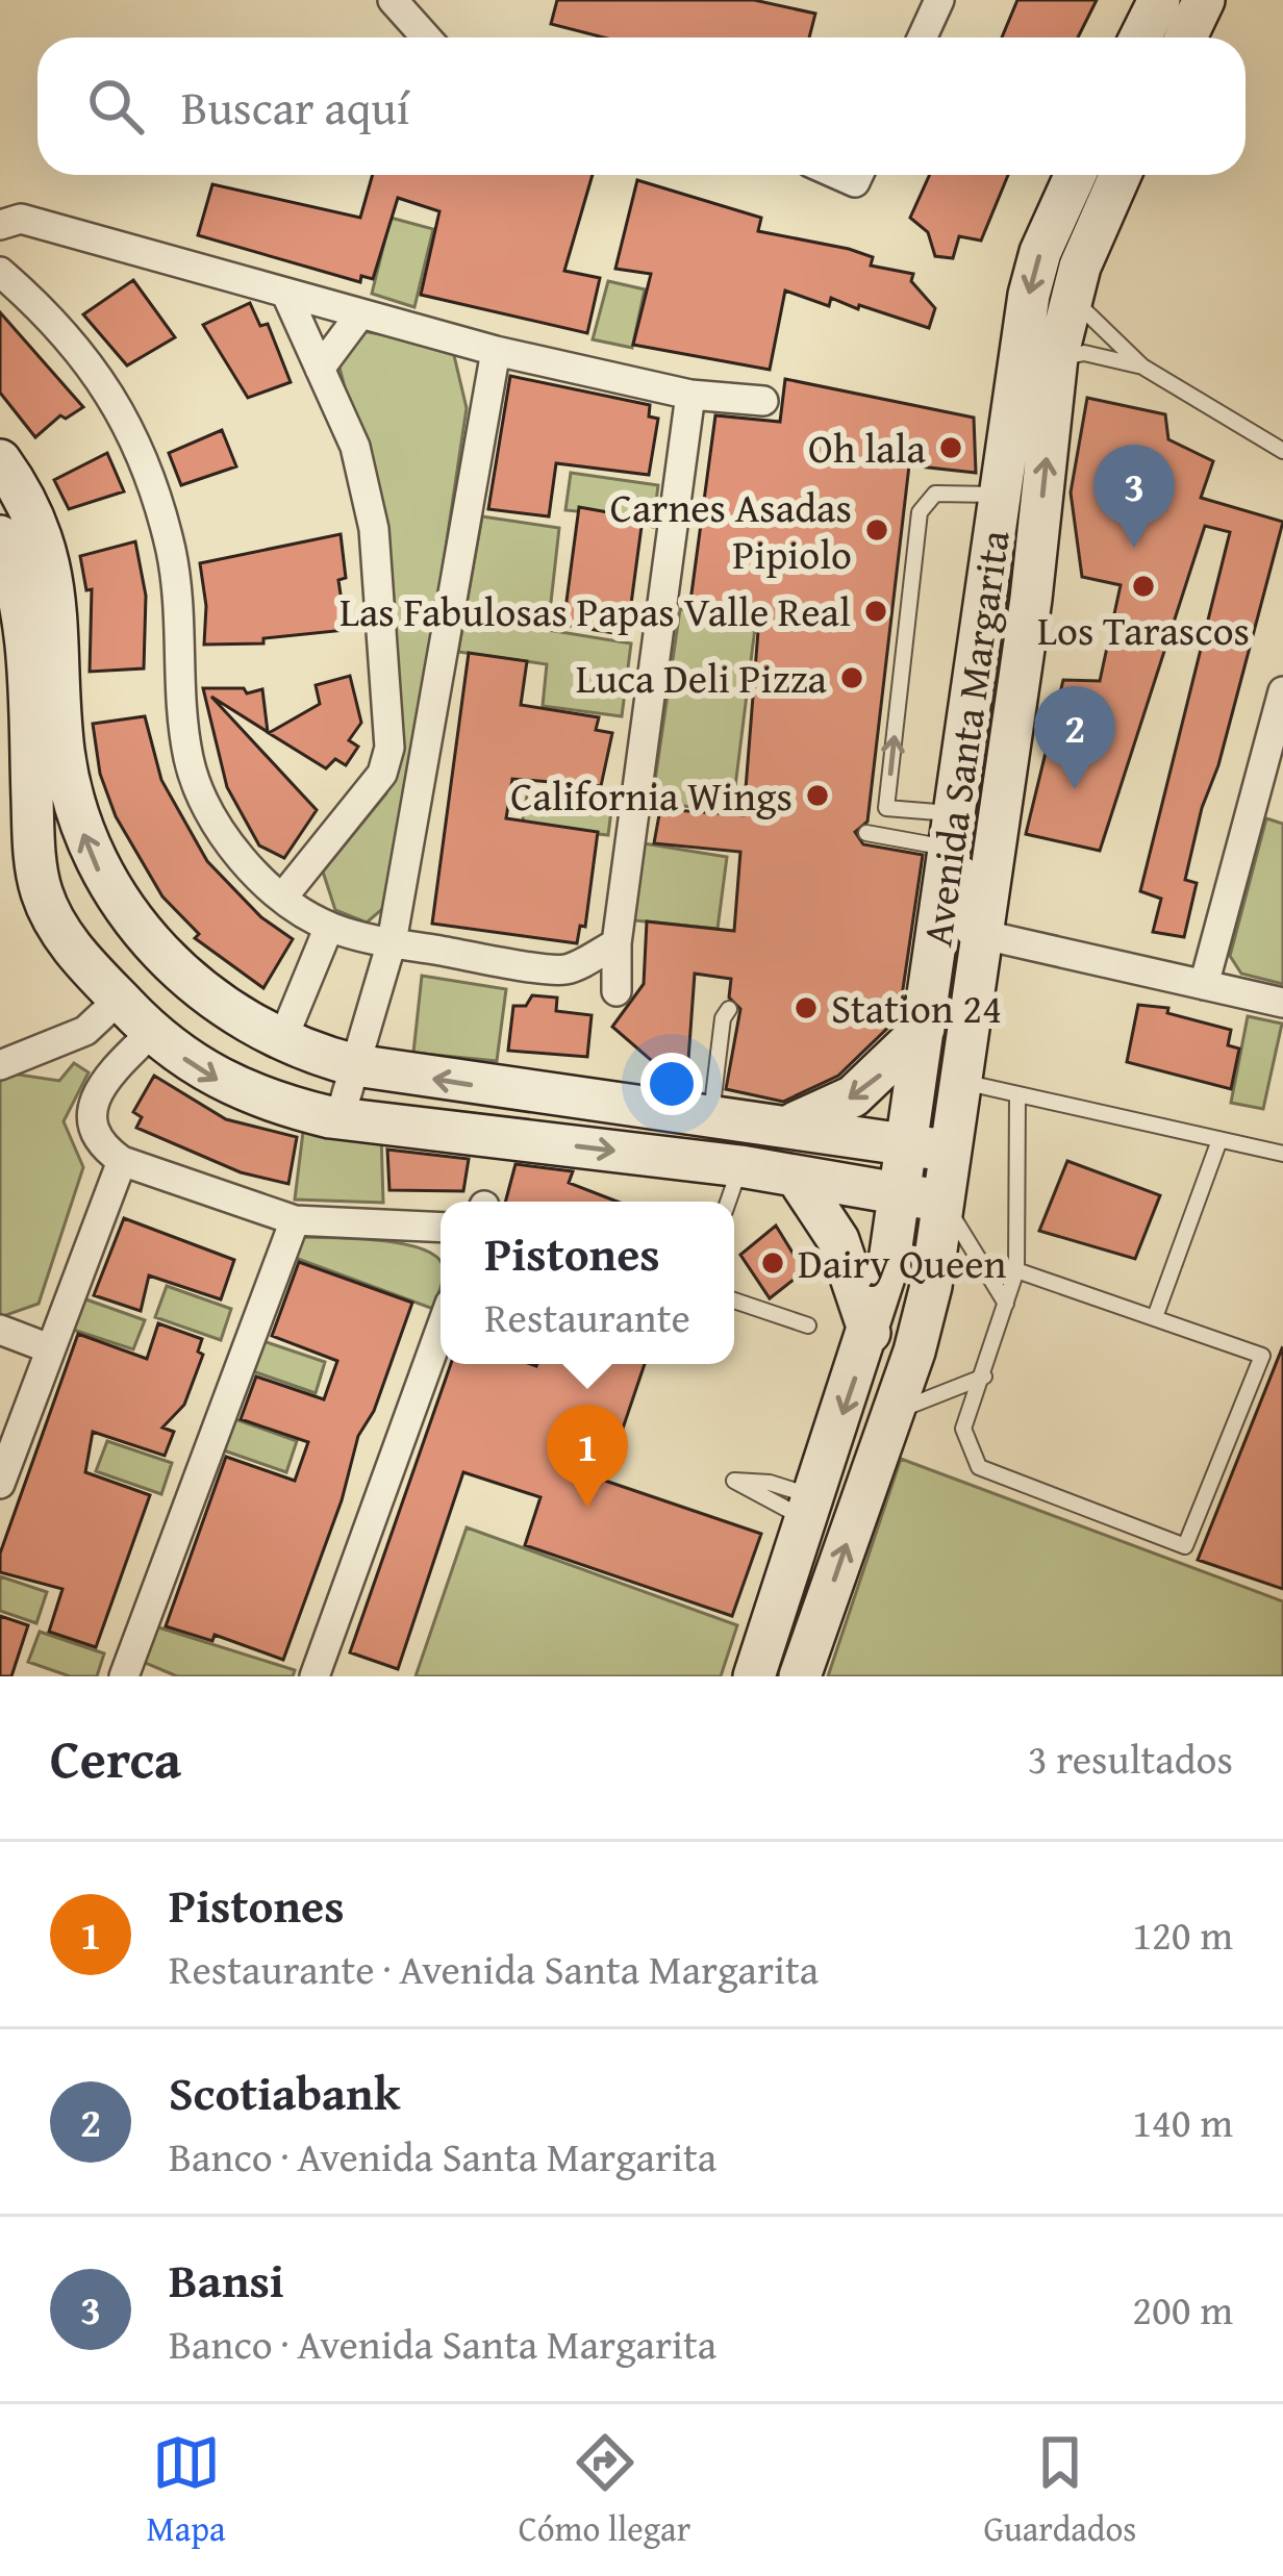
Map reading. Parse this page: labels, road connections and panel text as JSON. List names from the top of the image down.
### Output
{
  "streets": {
    "main road": ["Avenida Santa Margarita"]
  },
  "places": [
    "Oh lala",
    "Carnes Asadas Pipiolo",
    "Los Tarascos",
    "Las Fabulosas Papas Valle Real",
    "Luca Deli Pizza",
    "California Wings",
    "Station 24",
    "Dairy Queen"
  ],
  "page": {
    "search": "Buscar aquí",
    "pins": ["3", "2", "1"],
    "popup": ["Pistones", "Restaurante"],
    "heading": ["Cerca", "3 resultados"],
    "list": [
      {
        "mark": "1",
        "name": "Pistones",
        "note": "Restaurante · Avenida Santa Margarita",
        "value": "120 m"
      },
      {
        "mark": "2",
        "name": "Scotiabank",
        "note": "Banco · Avenida Santa Margarita",
        "value": "140 m"
      },
      {
        "mark": "3",
        "name": "Bansi",
        "note": "Banco · Avenida Santa Margarita",
        "value": "200 m"
      }
    ],
    "nav": ["Mapa", "Cómo llegar", "Guardados"]
  }
}
